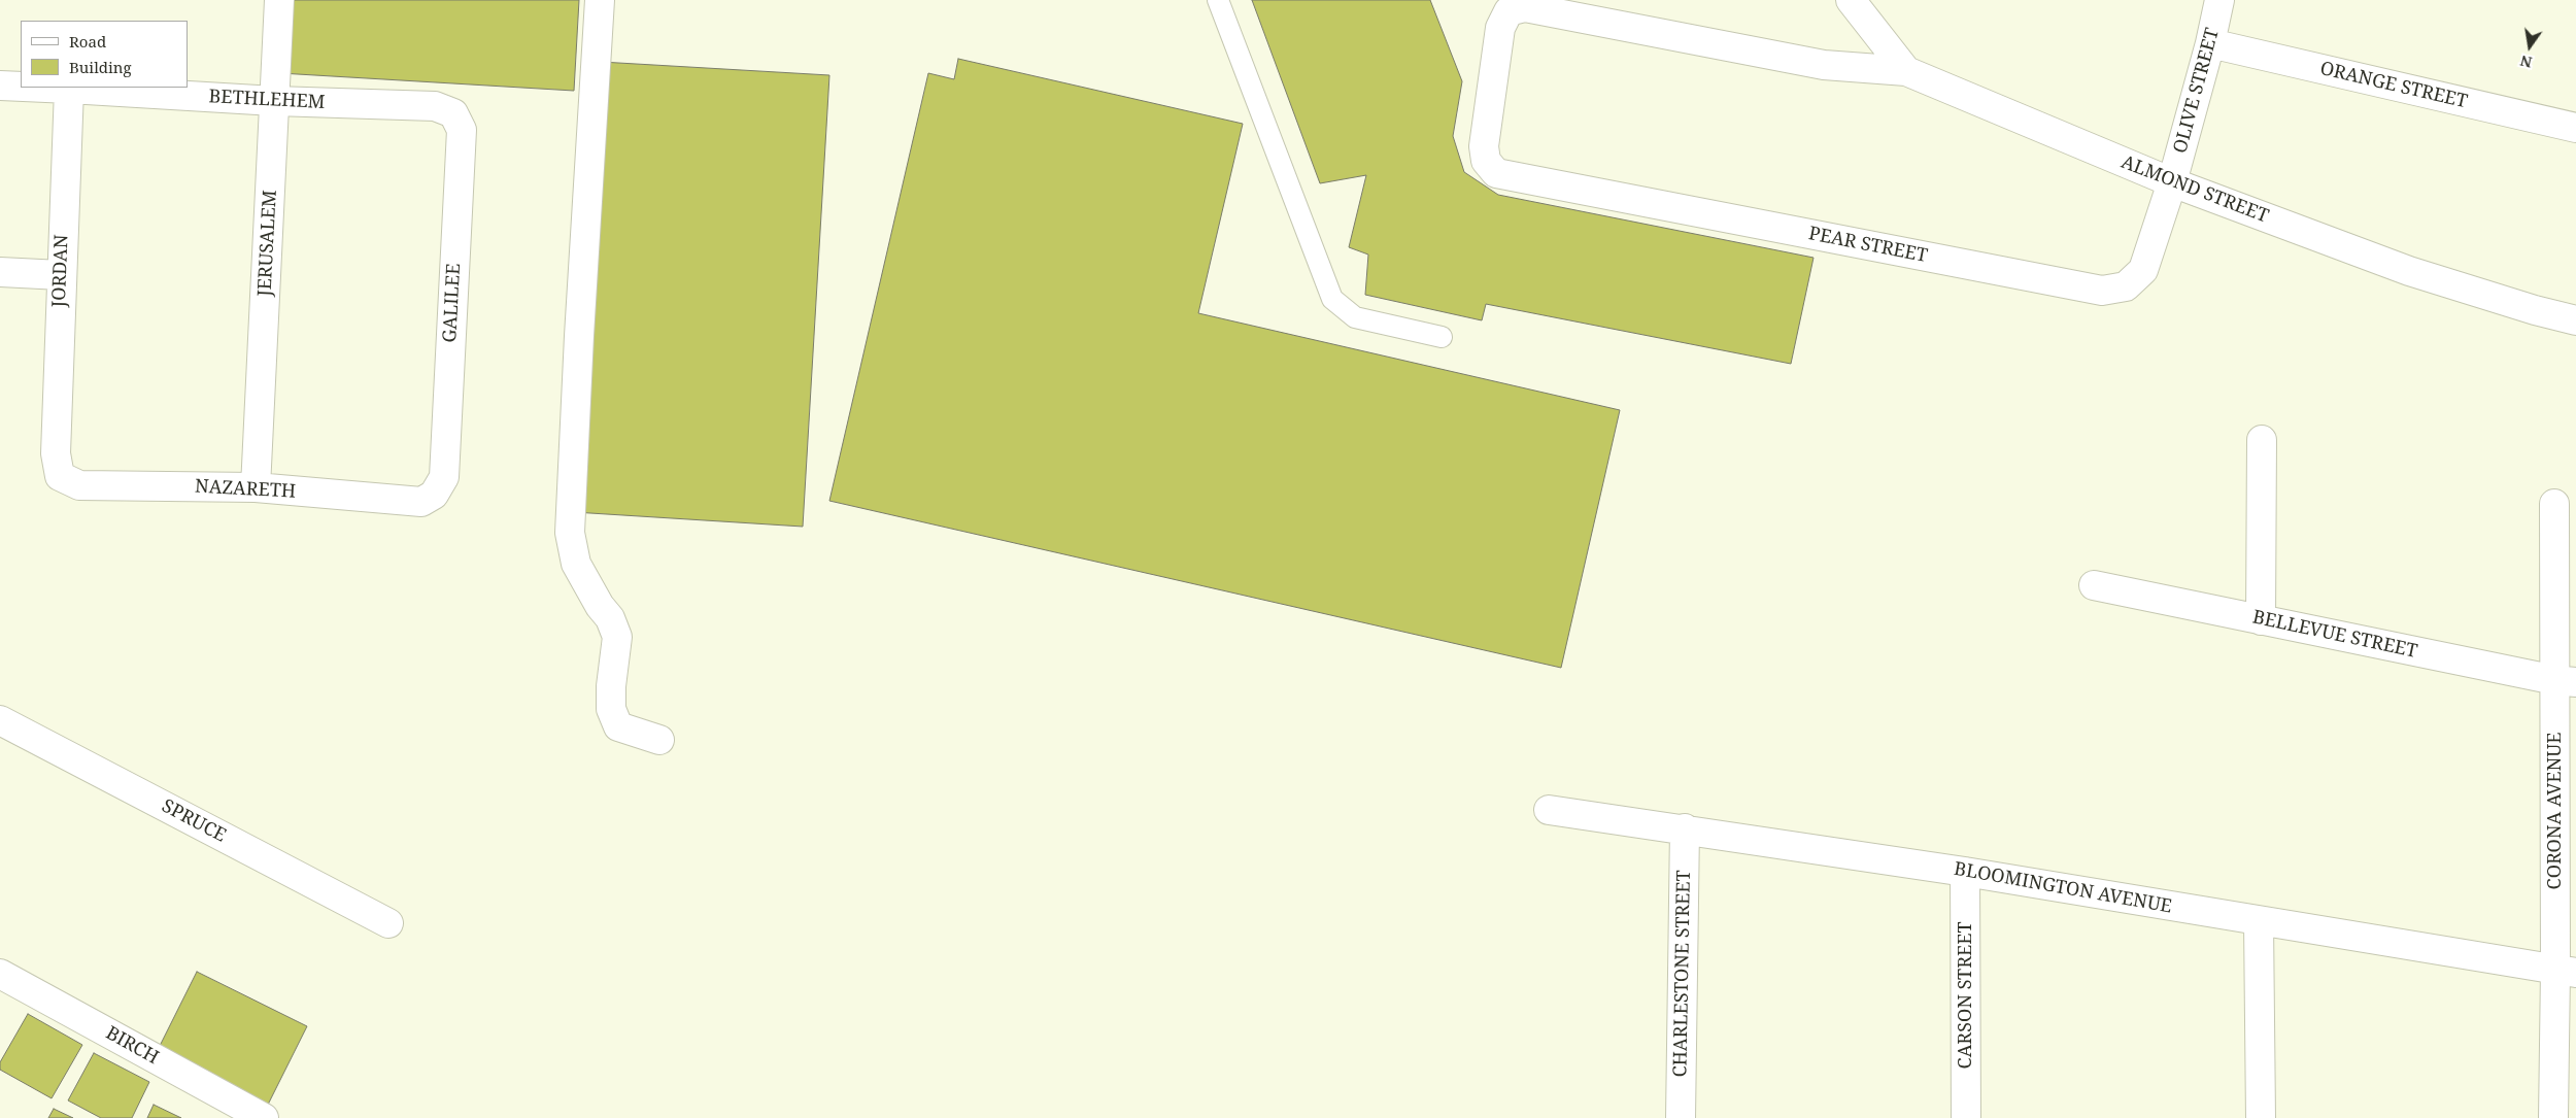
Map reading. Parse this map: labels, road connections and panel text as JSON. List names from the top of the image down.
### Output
{
  "streets": {
    "street": [
      "ORANGE STREET",
      "OLIVE STREET",
      "BETHLEHEM",
      "ALMOND STREET",
      "JERUSALEM",
      "PEAR STREET",
      "JORDAN",
      "GALILEE",
      "NAZARETH",
      "BELLEVUE STREET",
      "CORONA AVENUE",
      "SPRUCE",
      "BLOOMINGTON AVENUE",
      "CHARLESTONE STREET",
      "CARSON STREET",
      "BIRCH"
    ]
  },
  "crossings": [
    ["ORANGE STREET", "OLIVE STREET"],
    ["OLIVE STREET", "ALMOND STREET"],
    ["OLIVE STREET", "PEAR STREET"],
    ["BETHLEHEM", "JERUSALEM"],
    ["BETHLEHEM", "JORDAN"],
    ["BETHLEHEM", "GALILEE"],
    ["ALMOND STREET", "PEAR STREET"],
    ["JERUSALEM", "NAZARETH"],
    ["JORDAN", "NAZARETH"],
    ["GALILEE", "NAZARETH"],
    ["BELLEVUE STREET", "CORONA AVENUE"],
    ["CORONA AVENUE", "BLOOMINGTON AVENUE"],
    ["BLOOMINGTON AVENUE", "CHARLESTONE STREET"],
    ["BLOOMINGTON AVENUE", "CARSON STREET"]
  ],
  "legend": ["Road", "Building"],
  "north": "bottom"
}
